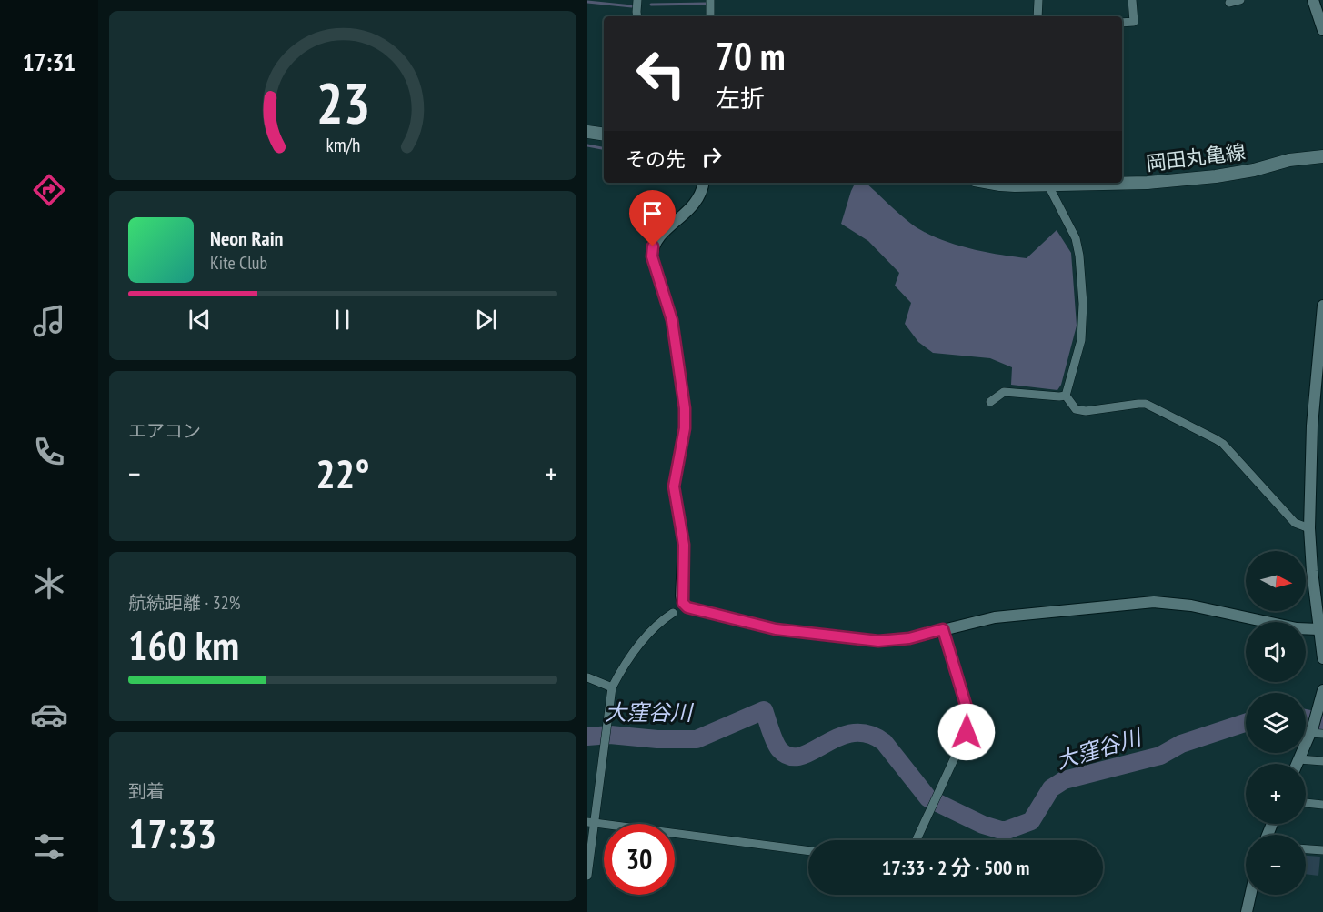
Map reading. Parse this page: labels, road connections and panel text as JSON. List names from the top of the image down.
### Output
{
  "streets": {
    "main road": ["岡田丸亀線"]
  },
  "water": ["大窪谷川"],
  "north": "right",
  "page": {
    "tabs": "17:31",
    "turn": ["70 m", "左折"],
    "then": "その先",
    "song": ["Neon Rain", "Kite Club"],
    "tile": [
      "エアコン",
      ["航続距離 · 32%", "160 km"],
      ["到着", "17:33"]
    ],
    "heat": ["−", "22°", "+"],
    "map_buttons": ["+", "−"],
    "limit": "30",
    "trip": "17:33 · 2 分 · 500 m",
    "gauge": ["23", "km/h"]
  }
}
